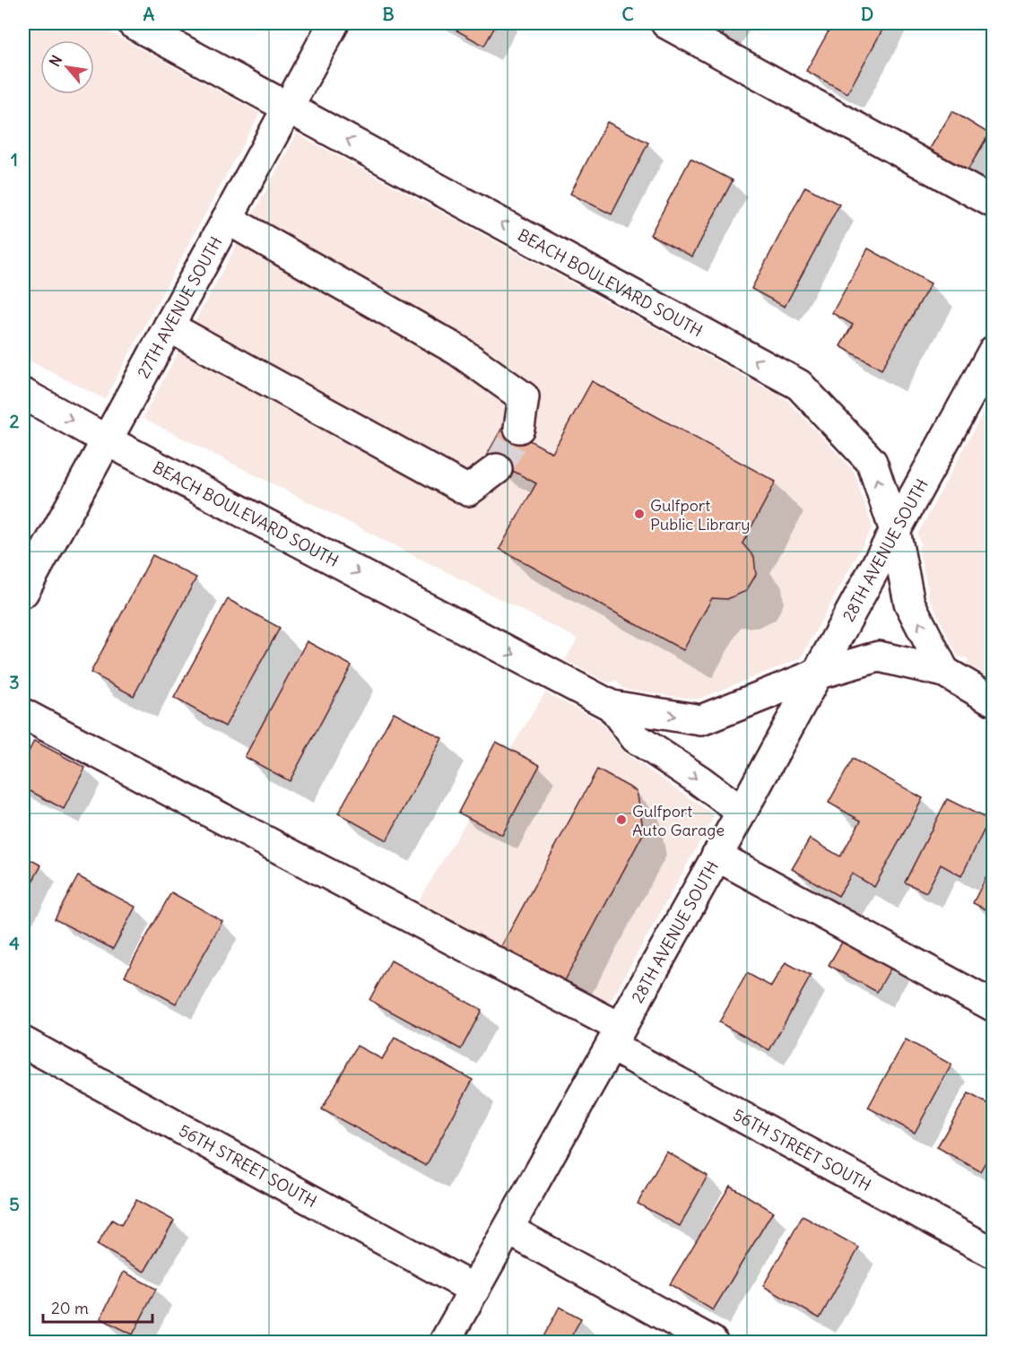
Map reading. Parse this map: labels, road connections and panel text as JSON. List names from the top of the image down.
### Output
{
  "streets": {
    "street": [
      "BEACH BOULEVARD SOUTH",
      "27TH AVENUE SOUTH",
      "28TH AVENUE SOUTH",
      "56TH STREET SOUTH"
    ]
  },
  "crossings": [
    ["BEACH BOULEVARD SOUTH", "27TH AVENUE SOUTH"],
    ["BEACH BOULEVARD SOUTH", "28TH AVENUE SOUTH"],
    ["28TH AVENUE SOUTH", "56TH STREET SOUTH"]
  ],
  "places": ["Gulfport Public Library", "Gulfport Auto Garage"],
  "scale_bar": "20 m",
  "north": "top left",
  "grid": {
    "columns": [
      "A",
      "B",
      "C",
      "D"
    ],
    "rows": [
      "1",
      "2",
      "3",
      "4",
      "5"
    ]
  }
}
